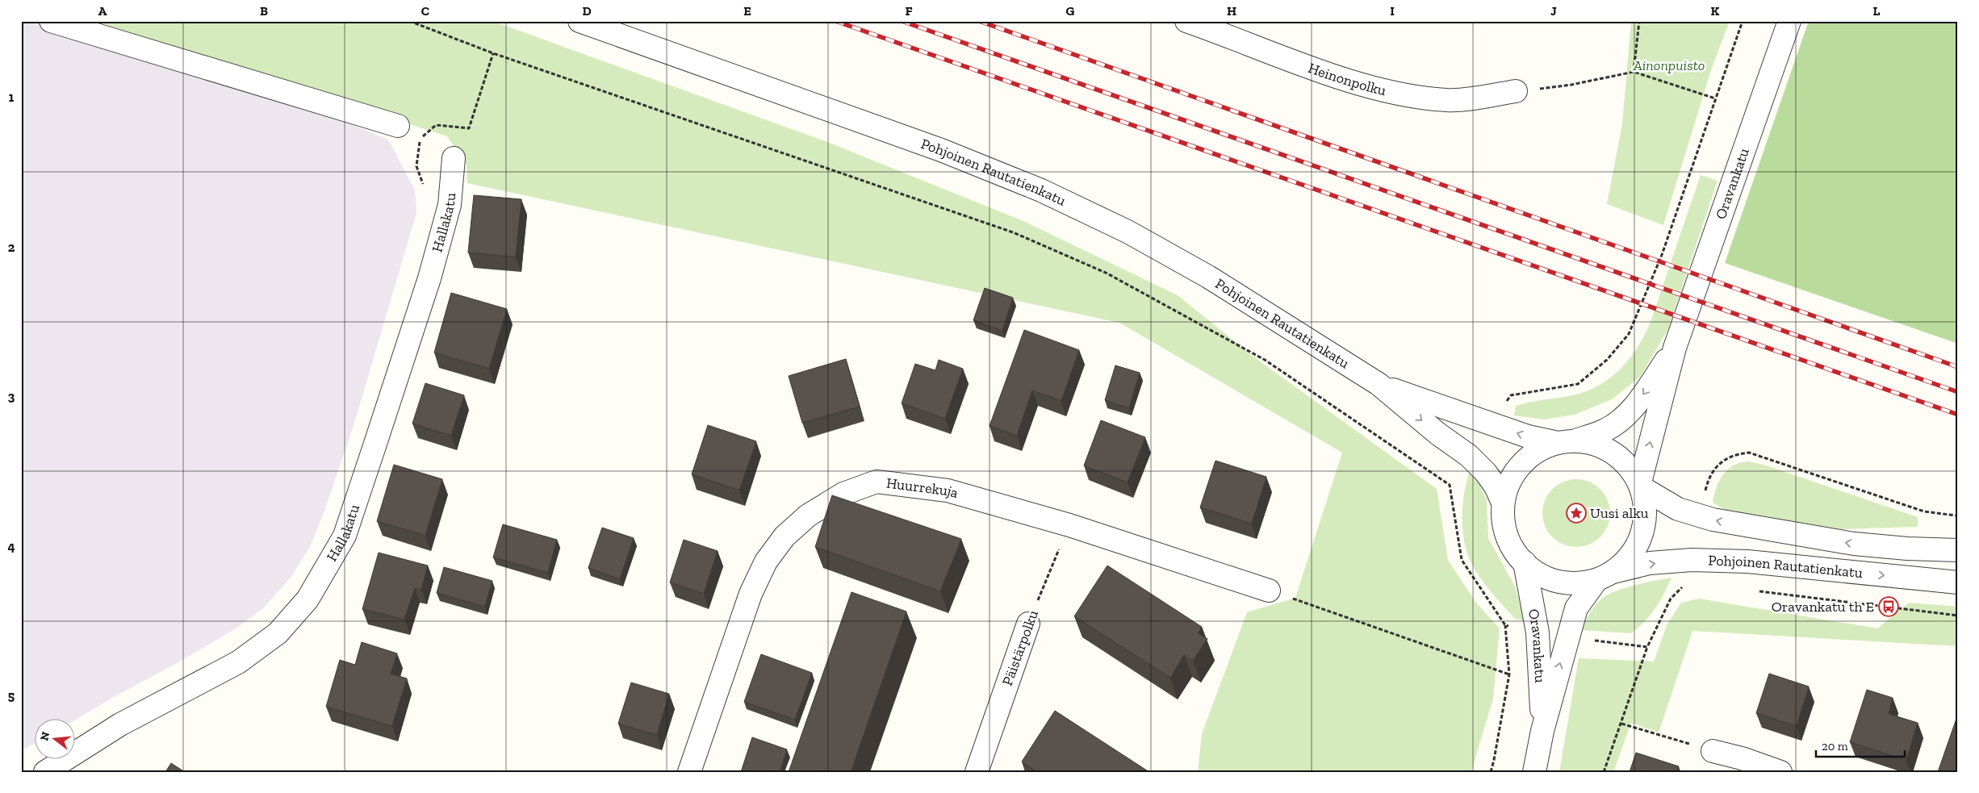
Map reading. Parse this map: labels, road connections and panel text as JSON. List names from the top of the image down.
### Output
{
  "streets": {
    "street": [
      "Heinonpolku",
      "Pohjoinen Rautatienkatu",
      "Oravankatu",
      "Hallakatu",
      "Huurrekuja",
      "Päistärpolku"
    ]
  },
  "crossings": [
    ["Pohjoinen Rautatienkatu", "Oravankatu"],
    ["Huurrekuja", "Päistärpolku"]
  ],
  "parks": ["Ainonpuisto"],
  "places": {
    "place": ["Uusi alku"],
    "bus stop": ["Oravankatu th E"]
  },
  "scale_bar": "20 m",
  "north": "left",
  "grid": {
    "columns": [
      "A",
      "B",
      "C",
      "D",
      "E",
      "F",
      "G",
      "H",
      "I",
      "J",
      "K",
      "L"
    ],
    "rows": [
      "1",
      "2",
      "3",
      "4",
      "5"
    ]
  }
}
